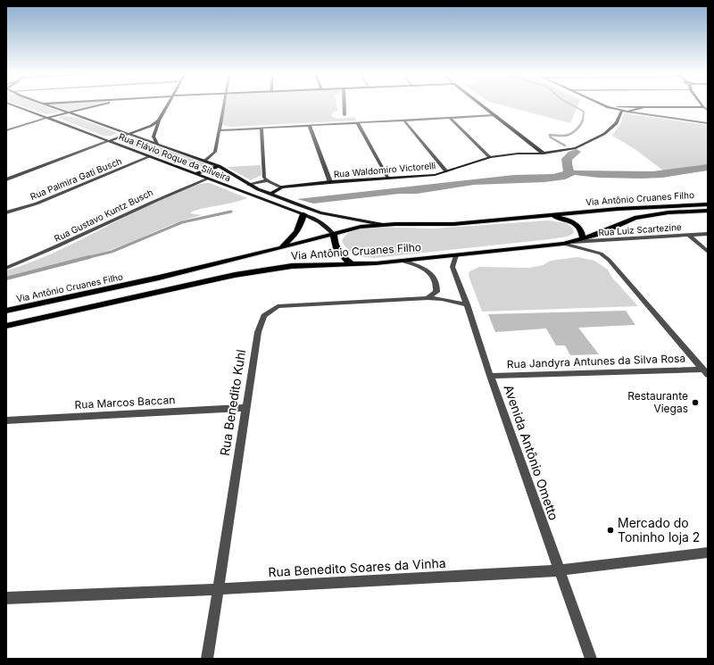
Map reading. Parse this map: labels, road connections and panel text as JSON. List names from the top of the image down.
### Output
{
  "streets": {
    "main road": ["Via Antônio Cruanes Filho"],
    "street": [
      "Rua Flávio Roque da Silveira",
      "Rua Waldomiro Victorelli",
      "Rua Palmira Gati Busch",
      "Rua Gustavo Kuntz Busch",
      "Rua Luiz Scartezine",
      "Rua Jandyra Antunes da Silva Rosa",
      "Rua Marcos Baccan",
      "Rua Benedito Kuhl",
      "Avenida Antônio Ometto",
      "Rua Benedito Soares da Vinha"
    ]
  },
  "crossings": [
    ["Rua Flávio Roque da Silveira", "Rua Waldomiro Victorelli"],
    ["Rua Flávio Roque da Silveira", "Rua Palmira Gati Busch"],
    ["Rua Flávio Roque da Silveira", "Via Antônio Cruanes Filho"],
    ["Rua Flávio Roque da Silveira", "Rua Gustavo Kuntz Busch"],
    ["Via Antônio Cruanes Filho", "Rua Luiz Scartezine"],
    ["Via Antônio Cruanes Filho", "Avenida Antônio Ometto"],
    ["Rua Jandyra Antunes da Silva Rosa", "Avenida Antônio Ometto"],
    ["Rua Marcos Baccan", "Rua Benedito Kuhl"],
    ["Rua Benedito Kuhl", "Avenida Antônio Ometto"],
    ["Rua Benedito Kuhl", "Rua Benedito Soares da Vinha"],
    ["Avenida Antônio Ometto", "Rua Benedito Soares da Vinha"]
  ],
  "places": ["Restaurante Viegas", "Mercado do Toninho loja 2"]
}
